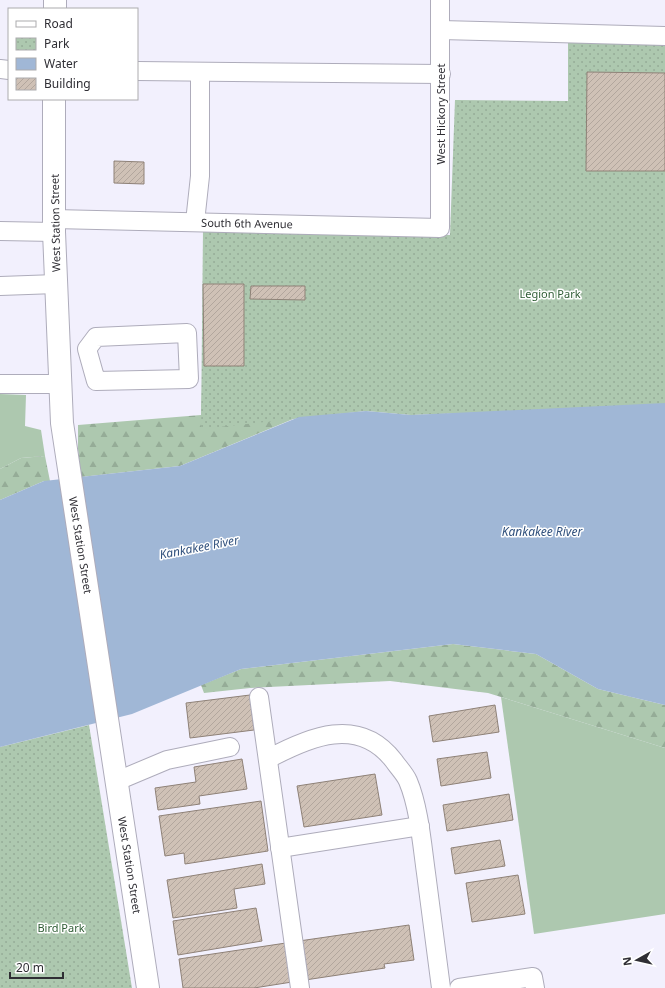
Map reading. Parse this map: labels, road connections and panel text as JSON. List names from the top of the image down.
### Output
{
  "streets": {
    "main road": ["West Station Street"],
    "street": ["West Hickory Street", "South 6th Avenue"]
  },
  "crossings": [
    ["West Hickory Street", "South 6th Avenue"],
    ["West Station Street", "South 6th Avenue"]
  ],
  "water": ["Kankakee River"],
  "parks": ["Legion Park", "Bird Park"],
  "legend": [
    "Road",
    "Park",
    "Water",
    "Building"
  ],
  "scale_bar": "20 m",
  "north": "left"
}
